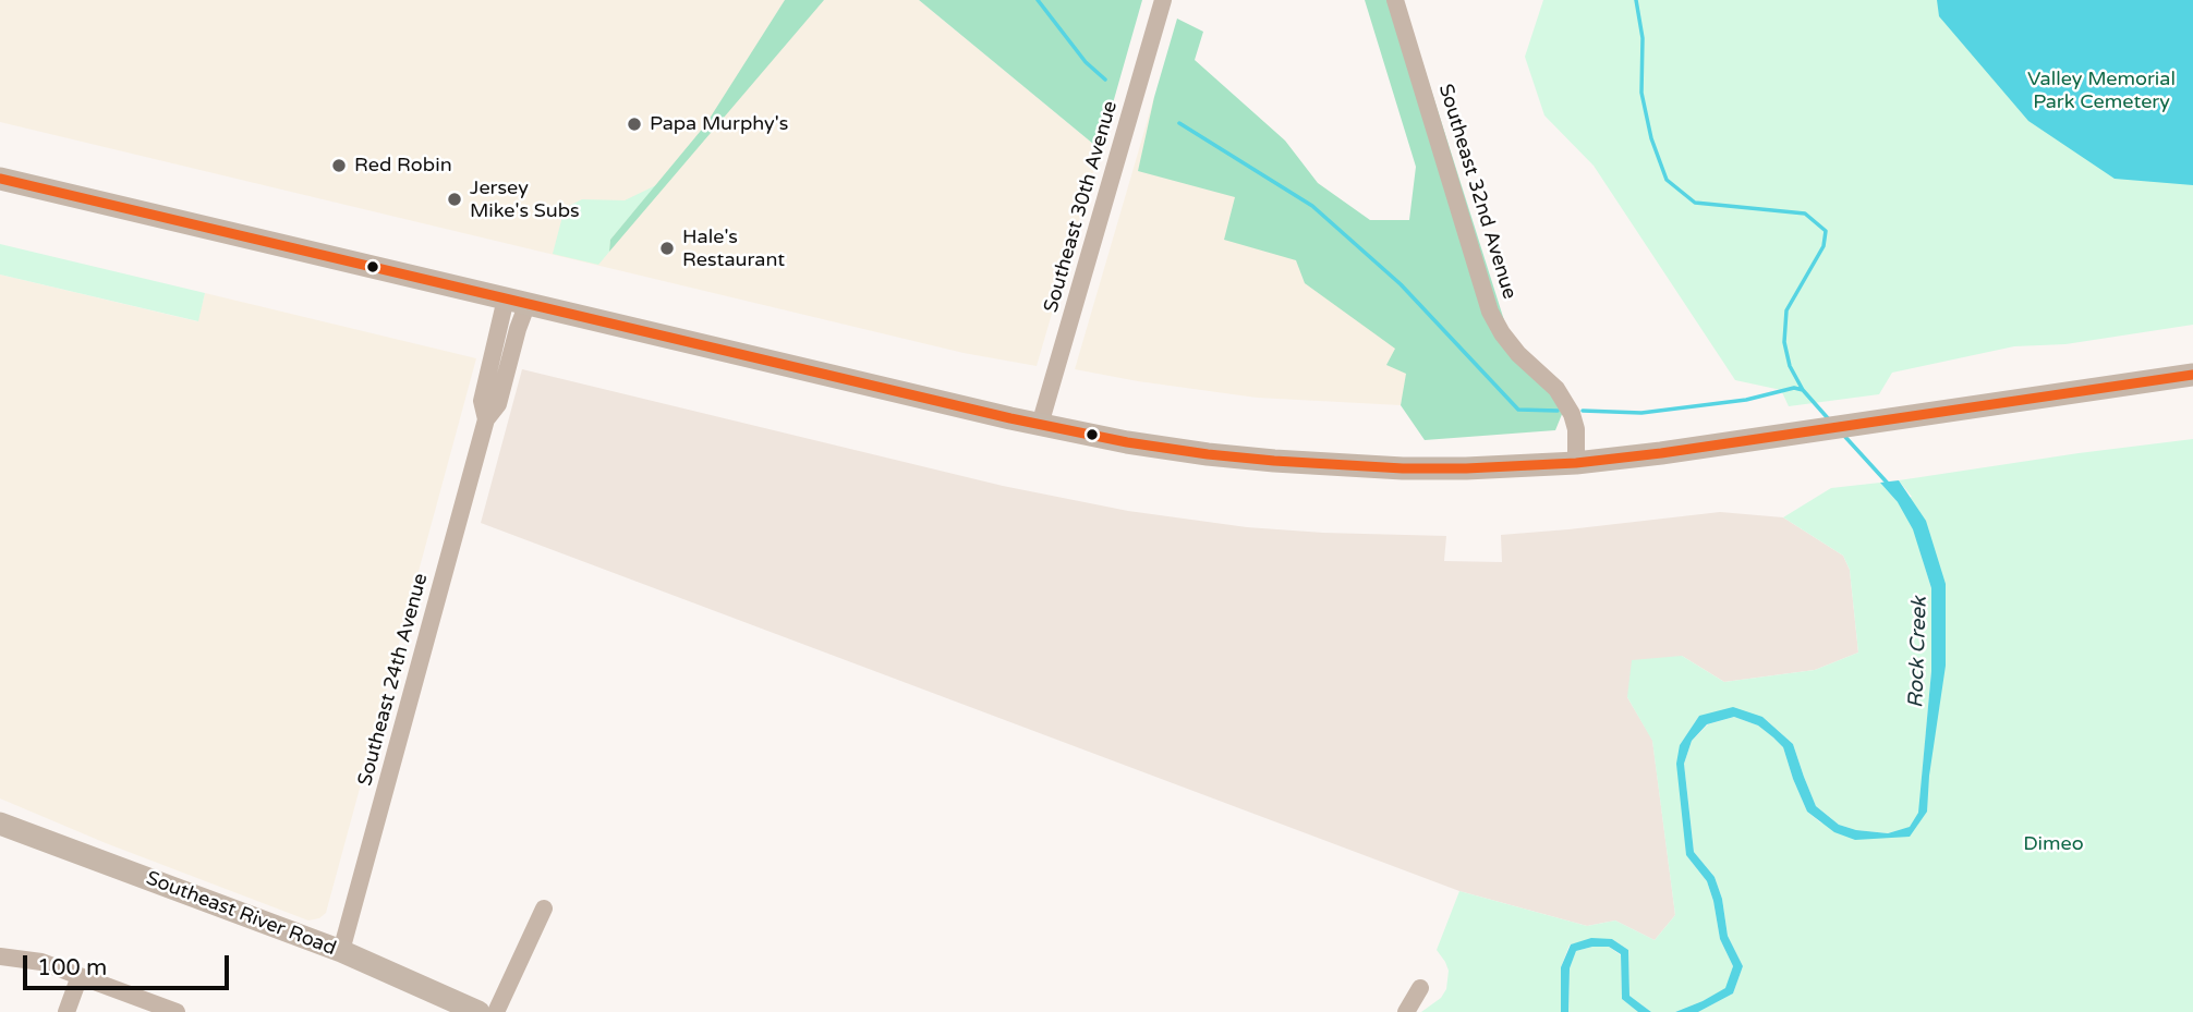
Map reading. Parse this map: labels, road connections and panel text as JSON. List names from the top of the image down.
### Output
{
  "streets": {
    "main road": ["Southeast River Road"],
    "street": ["Southeast 32nd Avenue", "Southeast 30th Avenue", "Southeast 24th Avenue"]
  },
  "crossings": [
    ["Southeast 24th Avenue", "Southeast River Road"]
  ],
  "water": ["Rock Creek"],
  "parks": ["Valley Memorial Park Cemetery", "Dimeo"],
  "places": [
    "Papa Murphy's",
    "Red Robin",
    "Jersey Mike's Subs",
    "Hale's Restaurant"
  ],
  "scale_bar": "100 m"
}
